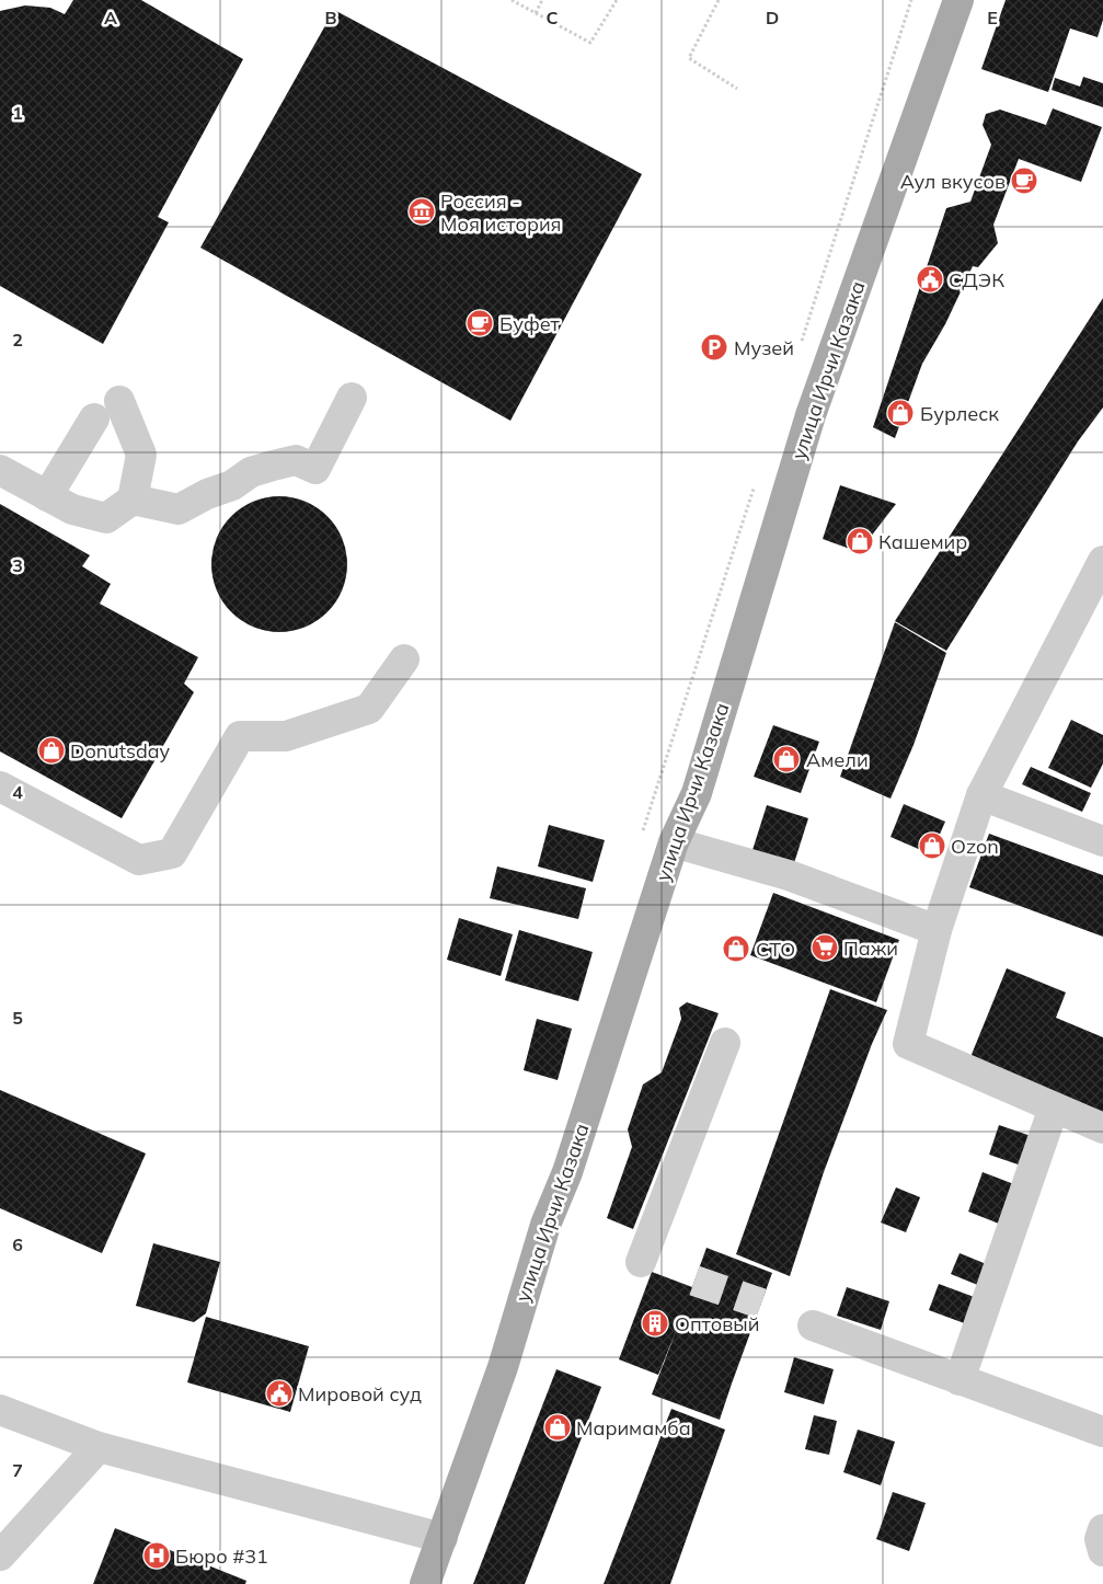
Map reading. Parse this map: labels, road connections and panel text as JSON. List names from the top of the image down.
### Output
{
  "streets": {
    "main road": ["улица Ирчи Казака"]
  },
  "places": {
    "cafe": ["Аул вкусов", "Буфет"],
    "museum": ["Россия - Моя история"],
    "public building": ["СДЭК", "Мировой суд"],
    "parking": ["Музей"],
    "shop": [
      "Бурлеск",
      "Кашемир",
      "Donutsday",
      "Амели",
      "Ozon",
      "СТО",
      "Маримамба"
    ],
    "supermarket": ["Пажи"],
    "building": ["Оптовый"],
    "hospital": ["Бюро #31"]
  },
  "grid": {
    "columns": [
      "A",
      "B",
      "C",
      "D",
      "E"
    ],
    "rows": [
      "1",
      "2",
      "3",
      "4",
      "5",
      "6",
      "7"
    ]
  }
}
